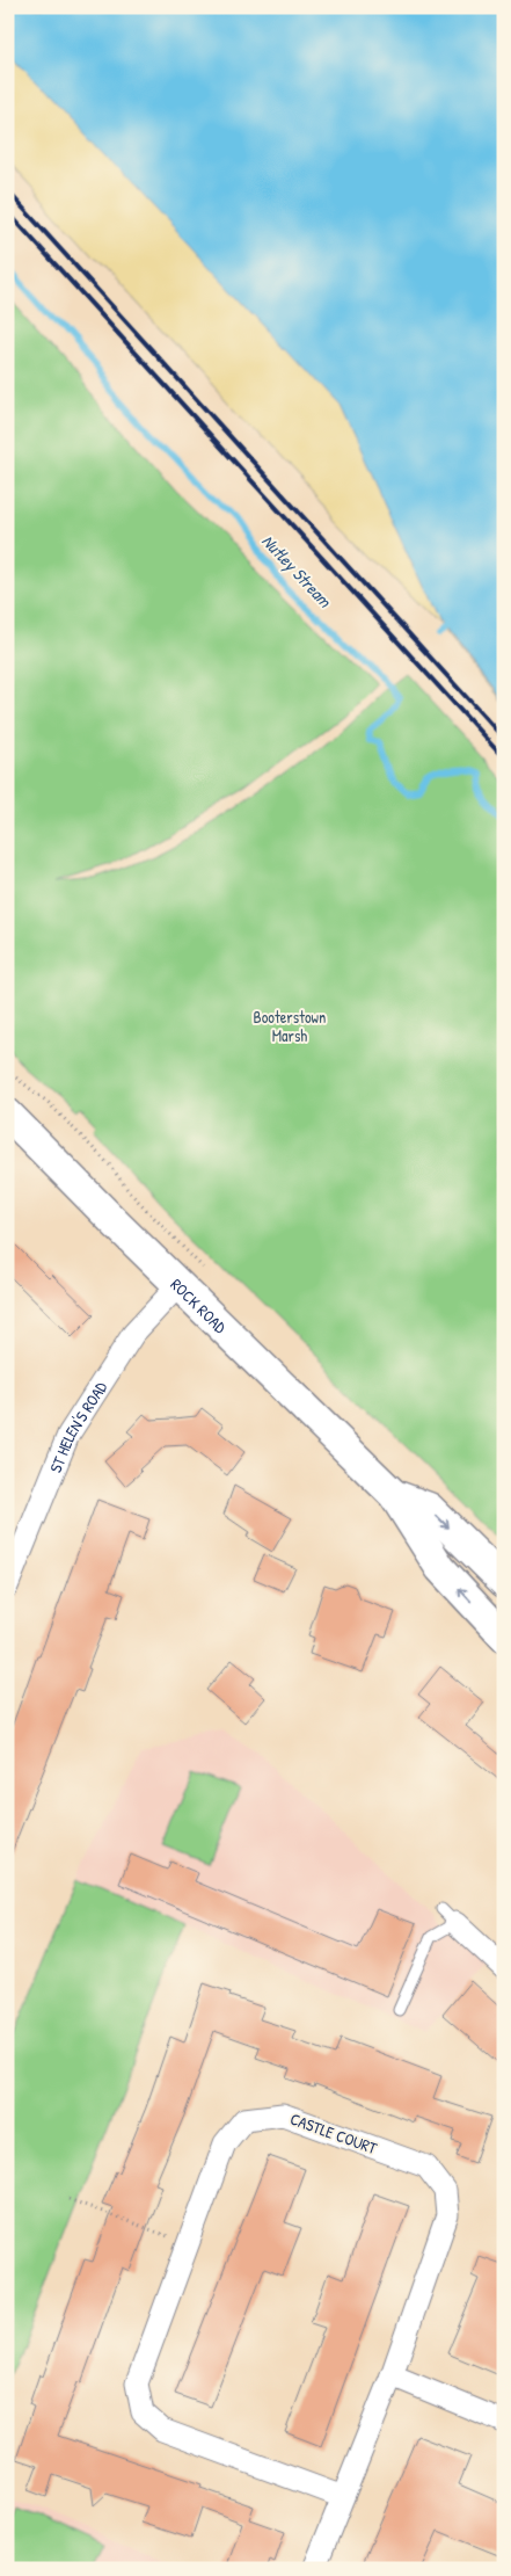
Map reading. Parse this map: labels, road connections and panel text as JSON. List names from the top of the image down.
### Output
{
  "streets": {
    "main road": ["ROCK ROAD"],
    "street": ["ST HELEN'S ROAD", "CASTLE COURT"]
  },
  "crossings": [
    ["ROCK ROAD", "ST HELEN'S ROAD"]
  ],
  "water": ["Nutley Stream"],
  "parks": ["Booterstown Marsh"]
}
